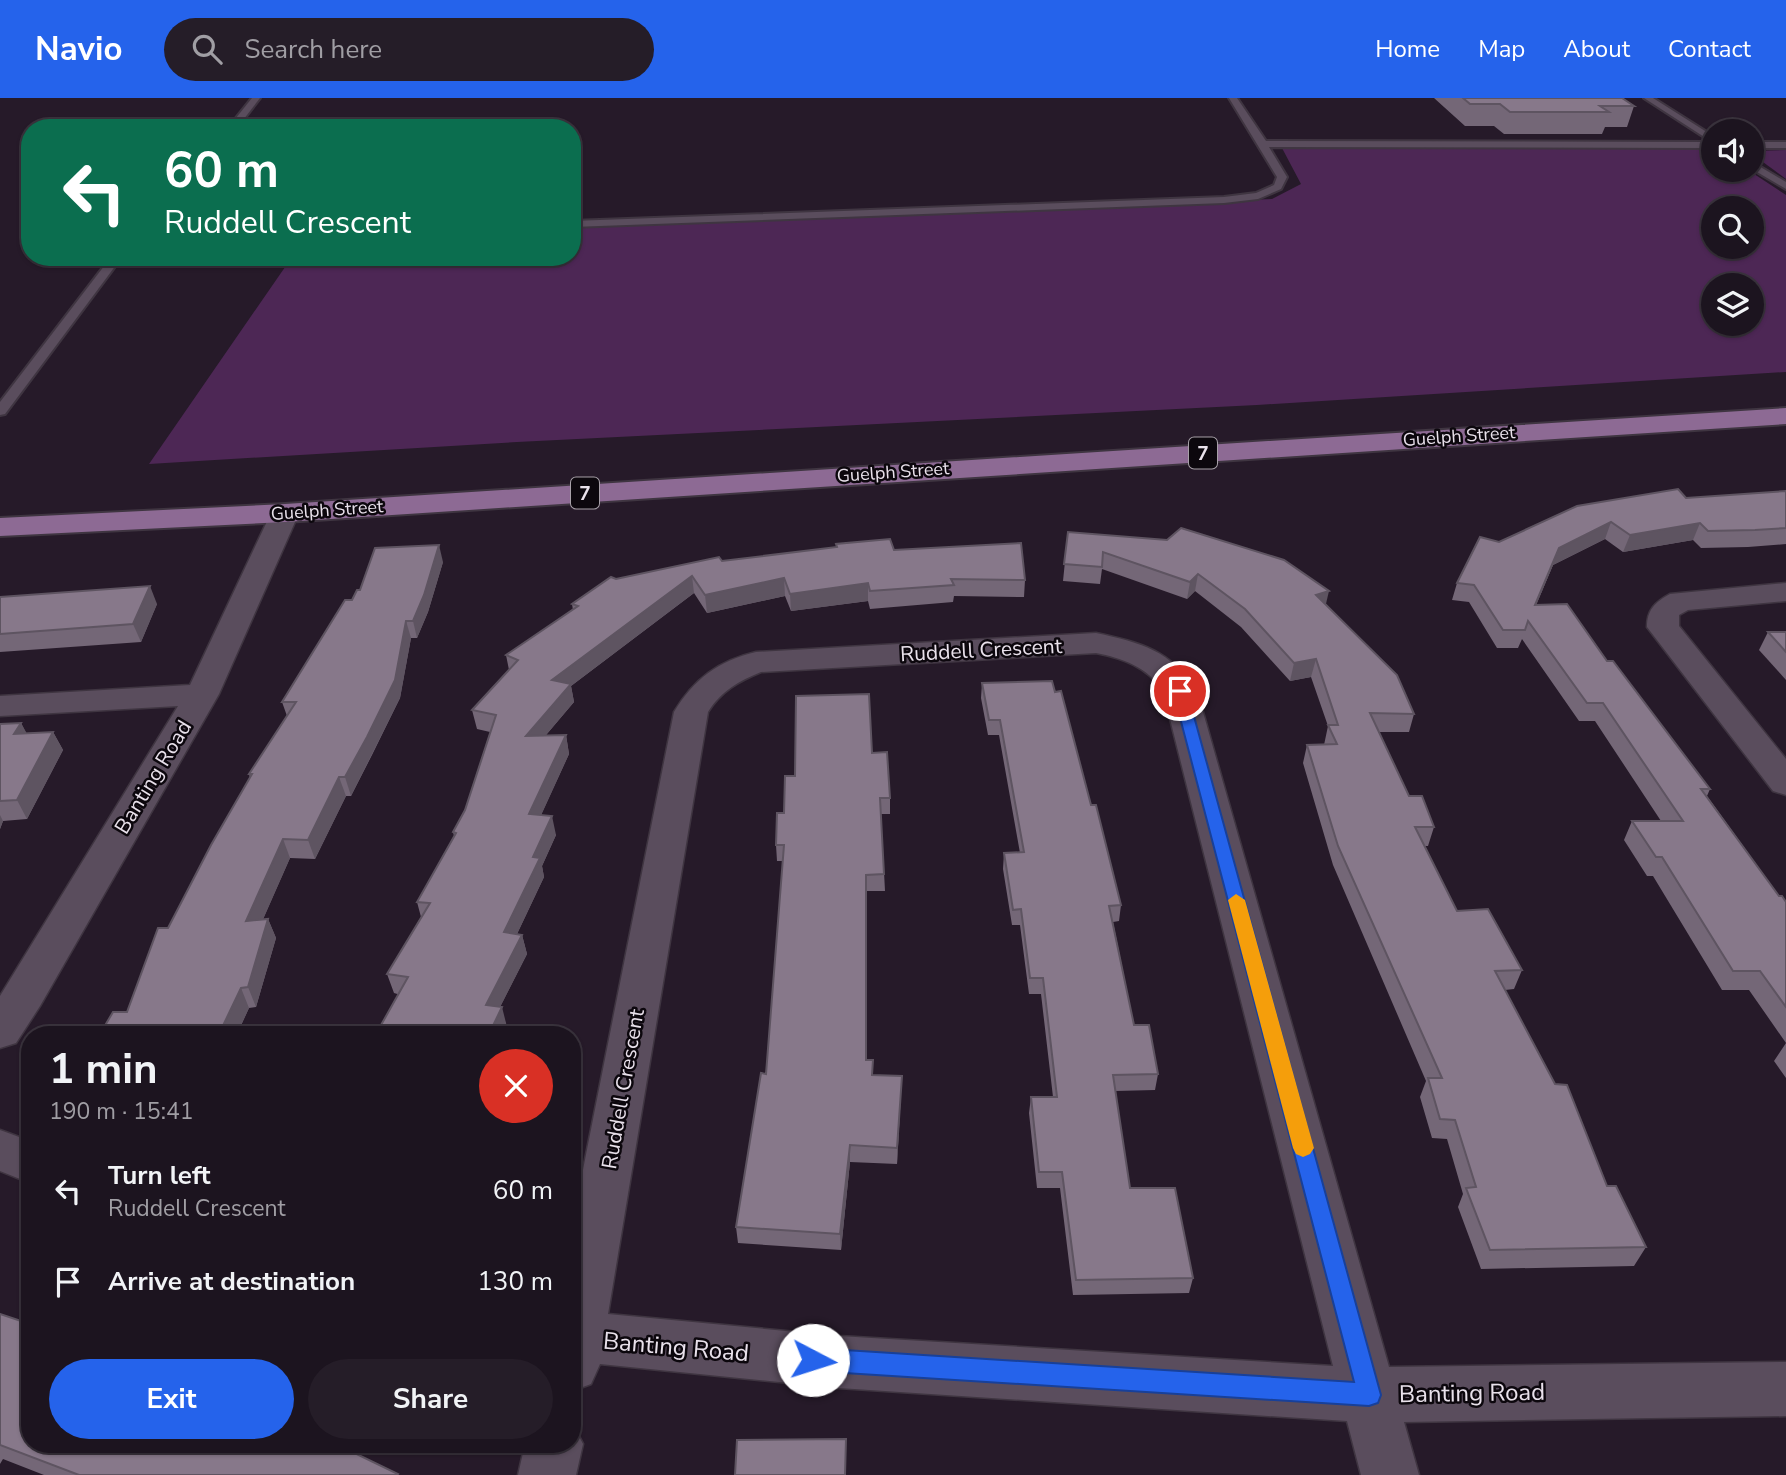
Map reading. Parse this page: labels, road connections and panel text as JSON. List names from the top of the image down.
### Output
{
  "streets": {
    "main road": ["Guelph Street", "7"],
    "street": ["Ruddell Crescent", "Banting Road"]
  },
  "crossings": [
    ["Guelph Street", "Banting Road"],
    ["Ruddell Crescent", "Banting Road"]
  ],
  "page": {
    "header": "Navio",
    "search": "Search here",
    "nav": [
      "Home",
      "Map",
      "About",
      "Contact"
    ],
    "turn": ["60 m", "Ruddell Crescent"],
    "heading": ["1 min", "190 m · 15:41"],
    "list": [
      {
        "name": "Turn left",
        "note": "Ruddell Crescent",
        "value": "60 m"
      },
      {
        "name": "Arrive at destination",
        "value": "130 m"
      }
    ],
    "buttons": ["Exit", "Share"]
  }
}
